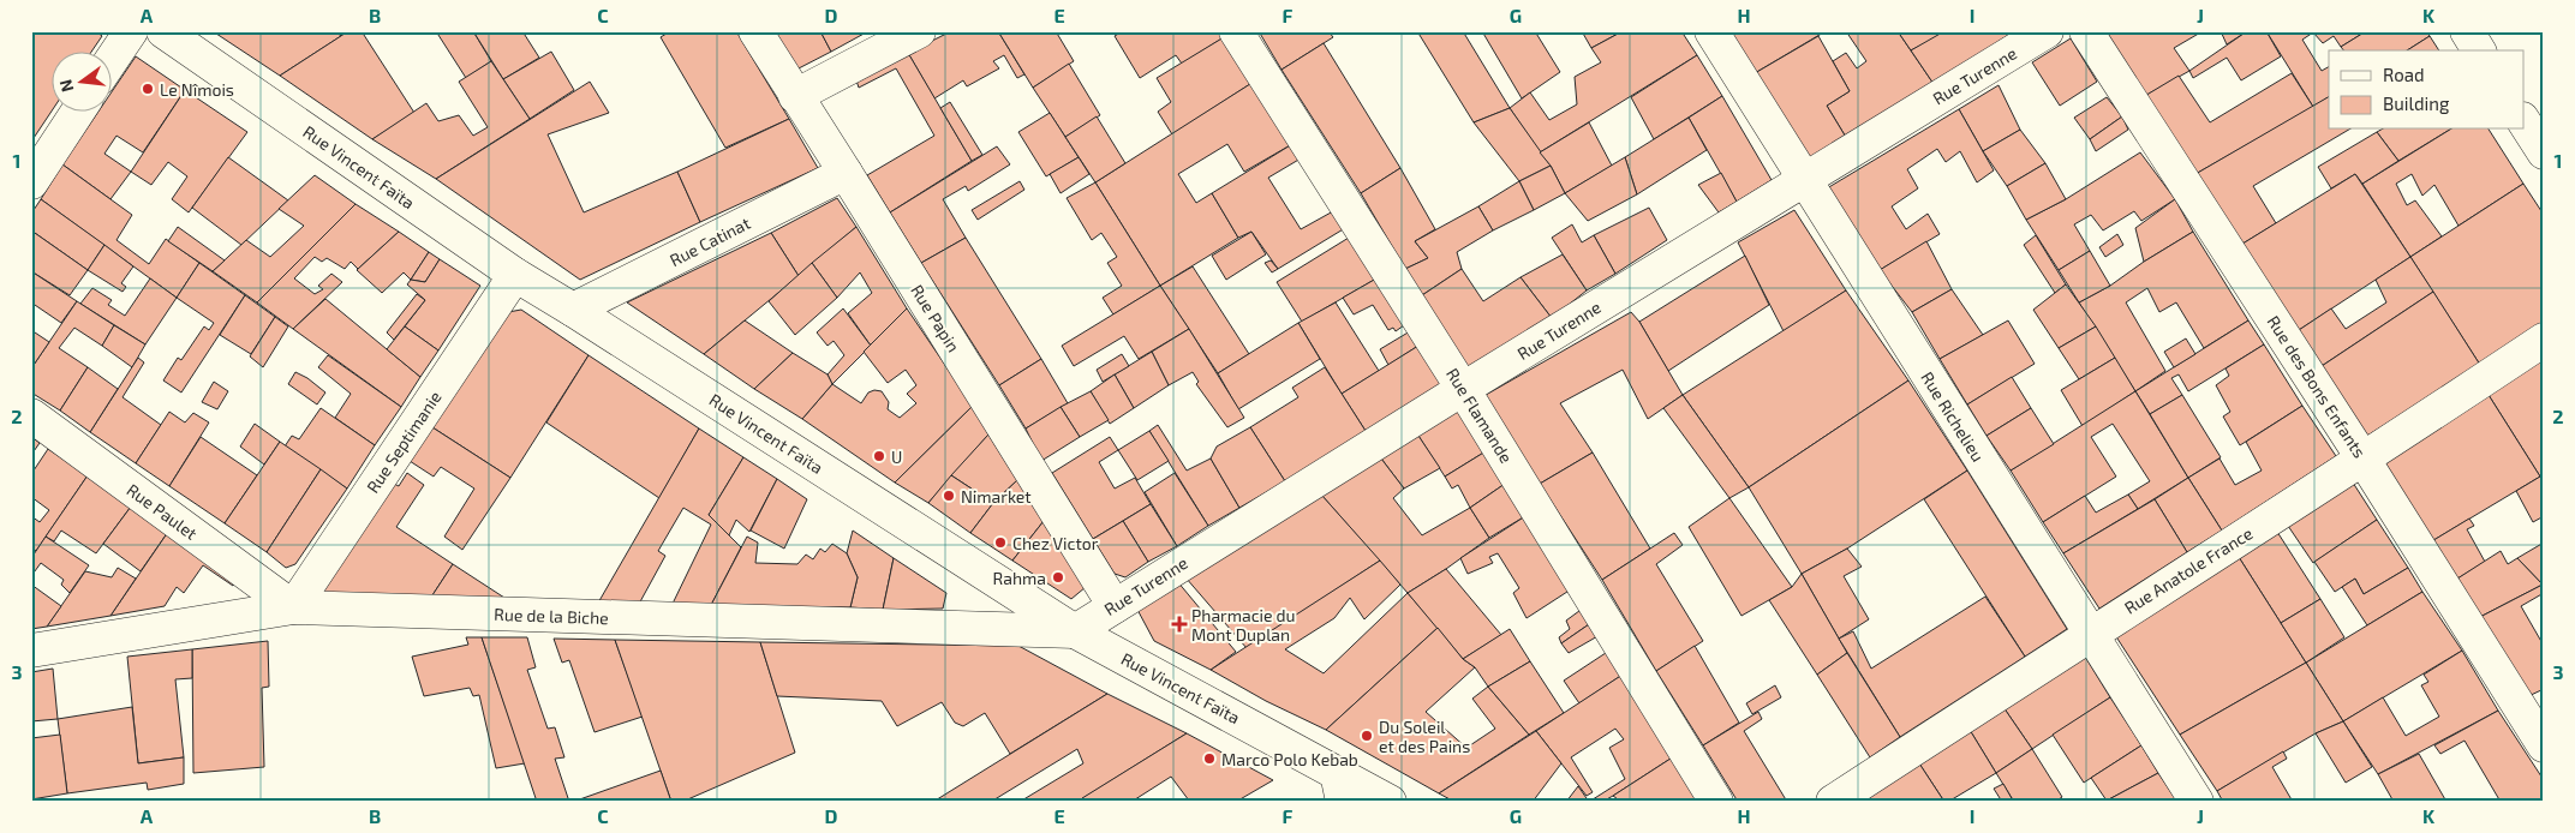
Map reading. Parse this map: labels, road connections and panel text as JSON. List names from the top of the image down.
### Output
{
  "streets": {
    "street": [
      "Rue Turenne",
      "Rue Vincent Faïta",
      "Rue Catinat",
      "Rue Papin",
      "Rue des Bons Enfants",
      "Rue Flamande",
      "Rue Richelieu",
      "Rue Septimanie",
      "Rue Paulet",
      "Rue Anatole France",
      "Rue de la Biche"
    ]
  },
  "crossings": [
    ["Rue Turenne", "Rue Vincent Faïta"],
    ["Rue Turenne", "Rue Papin"],
    ["Rue Turenne", "Rue Flamande"],
    ["Rue Turenne", "Rue Richelieu"],
    ["Rue Turenne", "Rue de la Biche"],
    ["Rue Vincent Faïta", "Rue Catinat"],
    ["Rue Vincent Faïta", "Rue Septimanie"],
    ["Rue Vincent Faïta", "Rue de la Biche"],
    ["Rue Catinat", "Rue Papin"],
    ["Rue des Bons Enfants", "Rue Anatole France"],
    ["Rue Richelieu", "Rue Anatole France"],
    ["Rue Septimanie", "Rue Paulet"],
    ["Rue Septimanie", "Rue de la Biche"],
    ["Rue Paulet", "Rue de la Biche"]
  ],
  "places": {
    "other": [
      "Le Nîmois",
      "U",
      "Nimarket",
      "Chez Victor",
      "Rahma",
      "Du Soleil et des Pains",
      "Marco Polo Kebab"
    ],
    "health": ["Pharmacie du Mont Duplan"]
  },
  "legend": ["Road", "Building"],
  "north": "left",
  "grid": {
    "columns": [
      "A",
      "B",
      "C",
      "D",
      "E",
      "F",
      "G",
      "H",
      "I",
      "J",
      "K"
    ],
    "rows": ["1", "2", "3"]
  }
}
